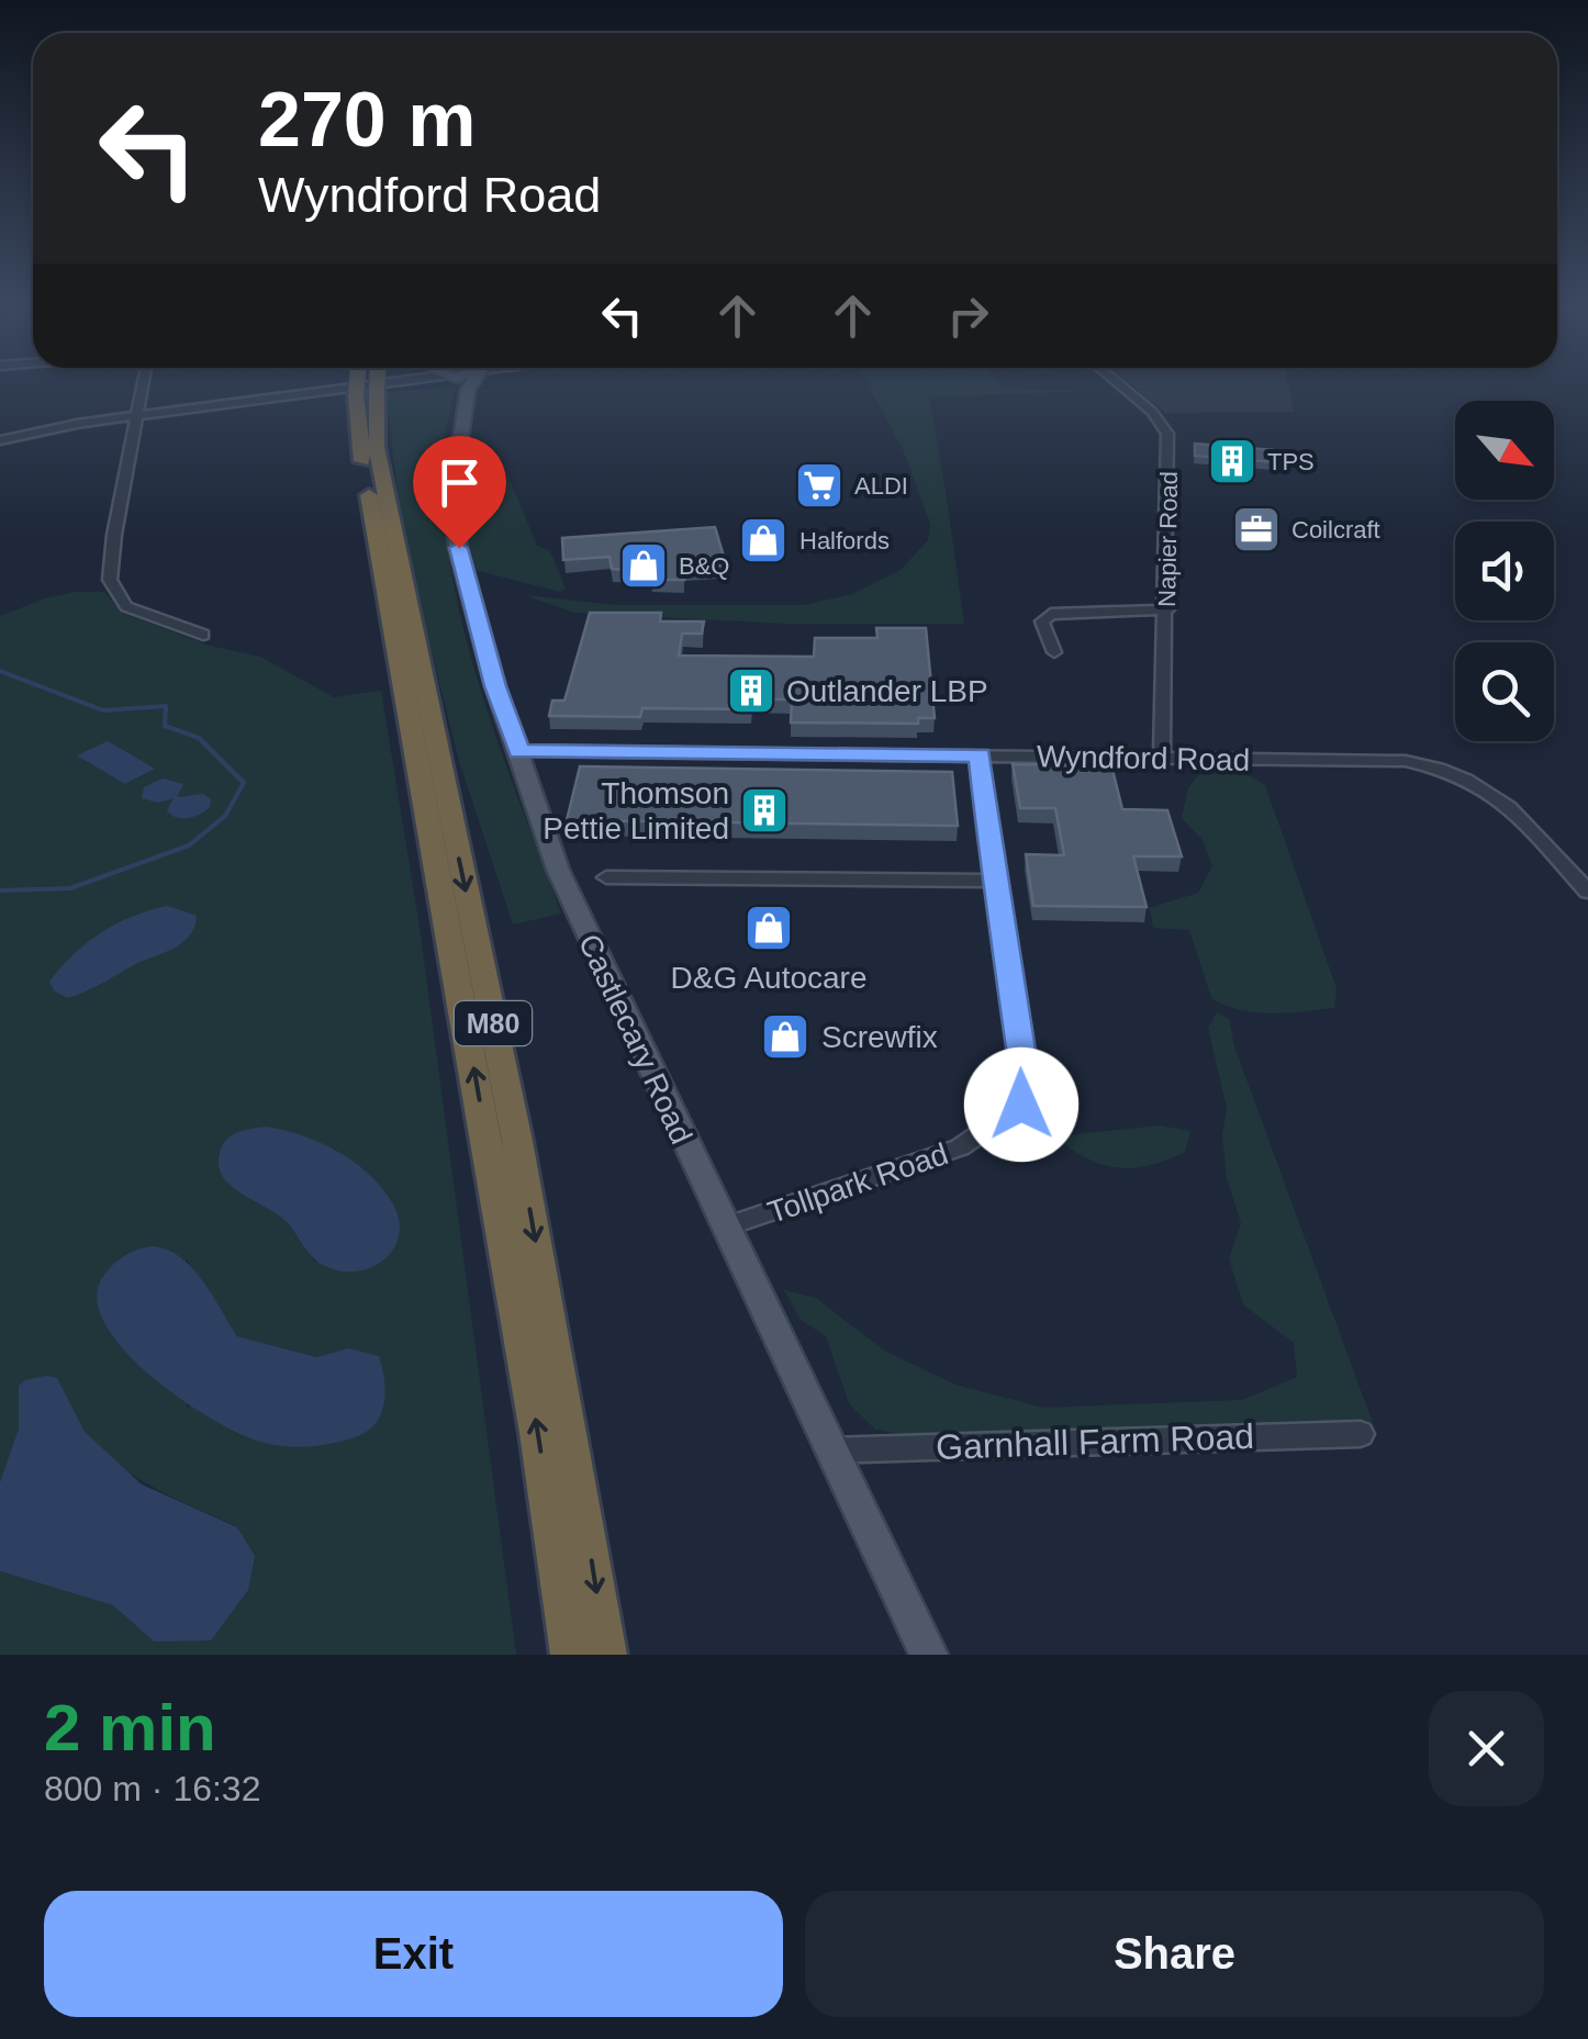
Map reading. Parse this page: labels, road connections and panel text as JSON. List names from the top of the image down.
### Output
{
  "streets": {
    "highway": ["M80"],
    "main road": ["Castlecary Road"],
    "street": [
      "Napier Road",
      "Wyndford Road",
      "Tollpark Road",
      "Garnhall Farm Road"
    ]
  },
  "crossings": [
    ["Napier Road", "Wyndford Road"],
    ["Wyndford Road", "Castlecary Road"],
    ["Wyndford Road", "Tollpark Road"],
    ["Castlecary Road", "Tollpark Road"],
    ["Castlecary Road", "Garnhall Farm Road"]
  ],
  "places": {
    "building": ["TPS", "Outlander LBP", "Thomson Pettie Limited"],
    "supermarket": ["ALDI"],
    "office": ["Coilcraft"],
    "shop": [
      "Halfords",
      "B&Q",
      "D&G Autocare",
      "Screwfix"
    ]
  },
  "north": "bottom right",
  "page": {
    "turn": ["270 m", "Wyndford Road"],
    "heading": ["2 min", "800 m · 16:32"],
    "buttons": ["Exit", "Share"]
  }
}
